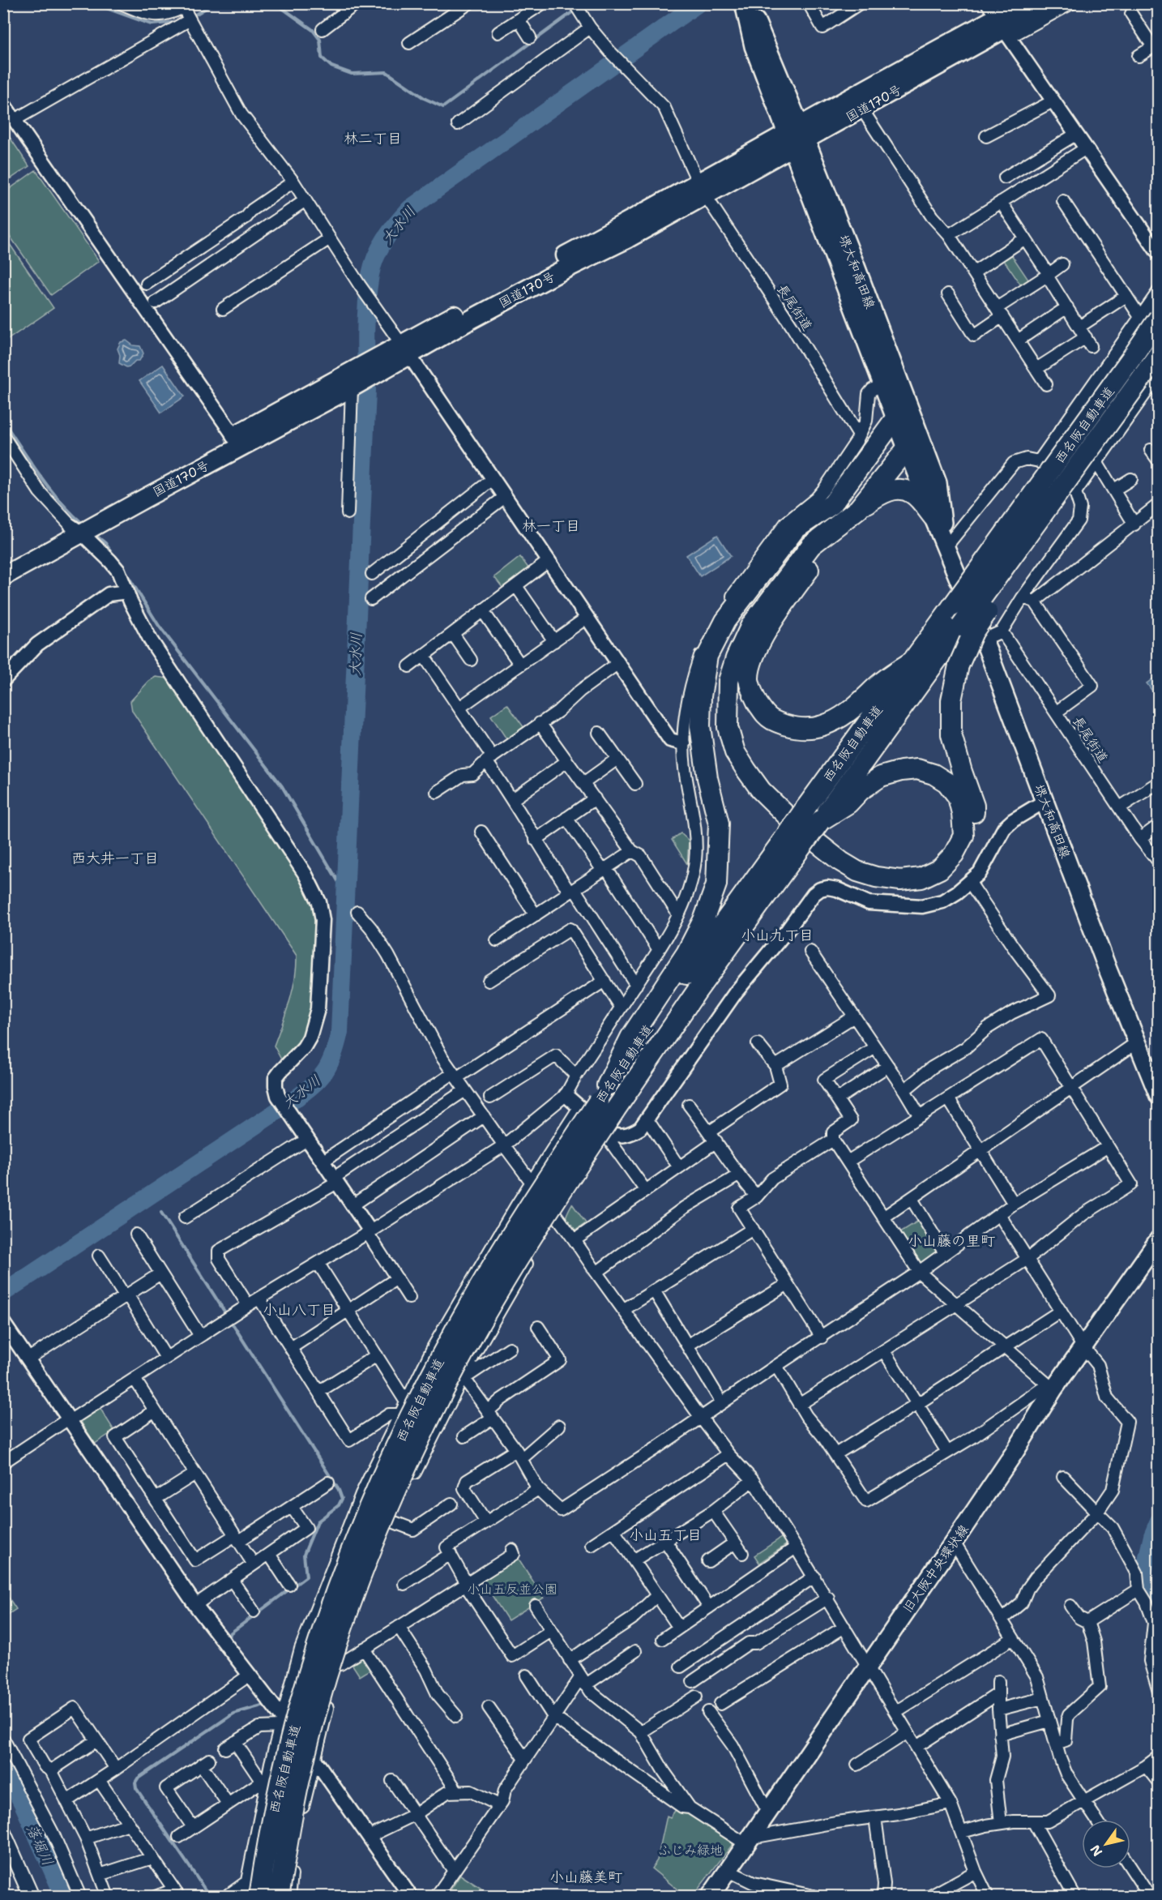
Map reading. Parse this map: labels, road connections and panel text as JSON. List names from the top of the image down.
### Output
{
  "streets": {
    "highway": ["国道170号", "西名阪自動車道"],
    "main road": ["堺大和高田線", "旧大阪中央環状線"],
    "street": ["長尾街道"]
  },
  "crossings": [
    ["国道170号", "堺大和高田線"],
    ["国道170号", "長尾街道"]
  ],
  "districts": [
    "林二丁目",
    "林一丁目",
    "西大井一丁目",
    "小山九丁目",
    "小山藤の里町",
    "小山八丁目",
    "小山五丁目",
    "小山藤美町"
  ],
  "water": ["大水川", "落堀川"],
  "parks": ["小山五反並公園", "ふじみ緑地"],
  "north": "bottom left"
}
